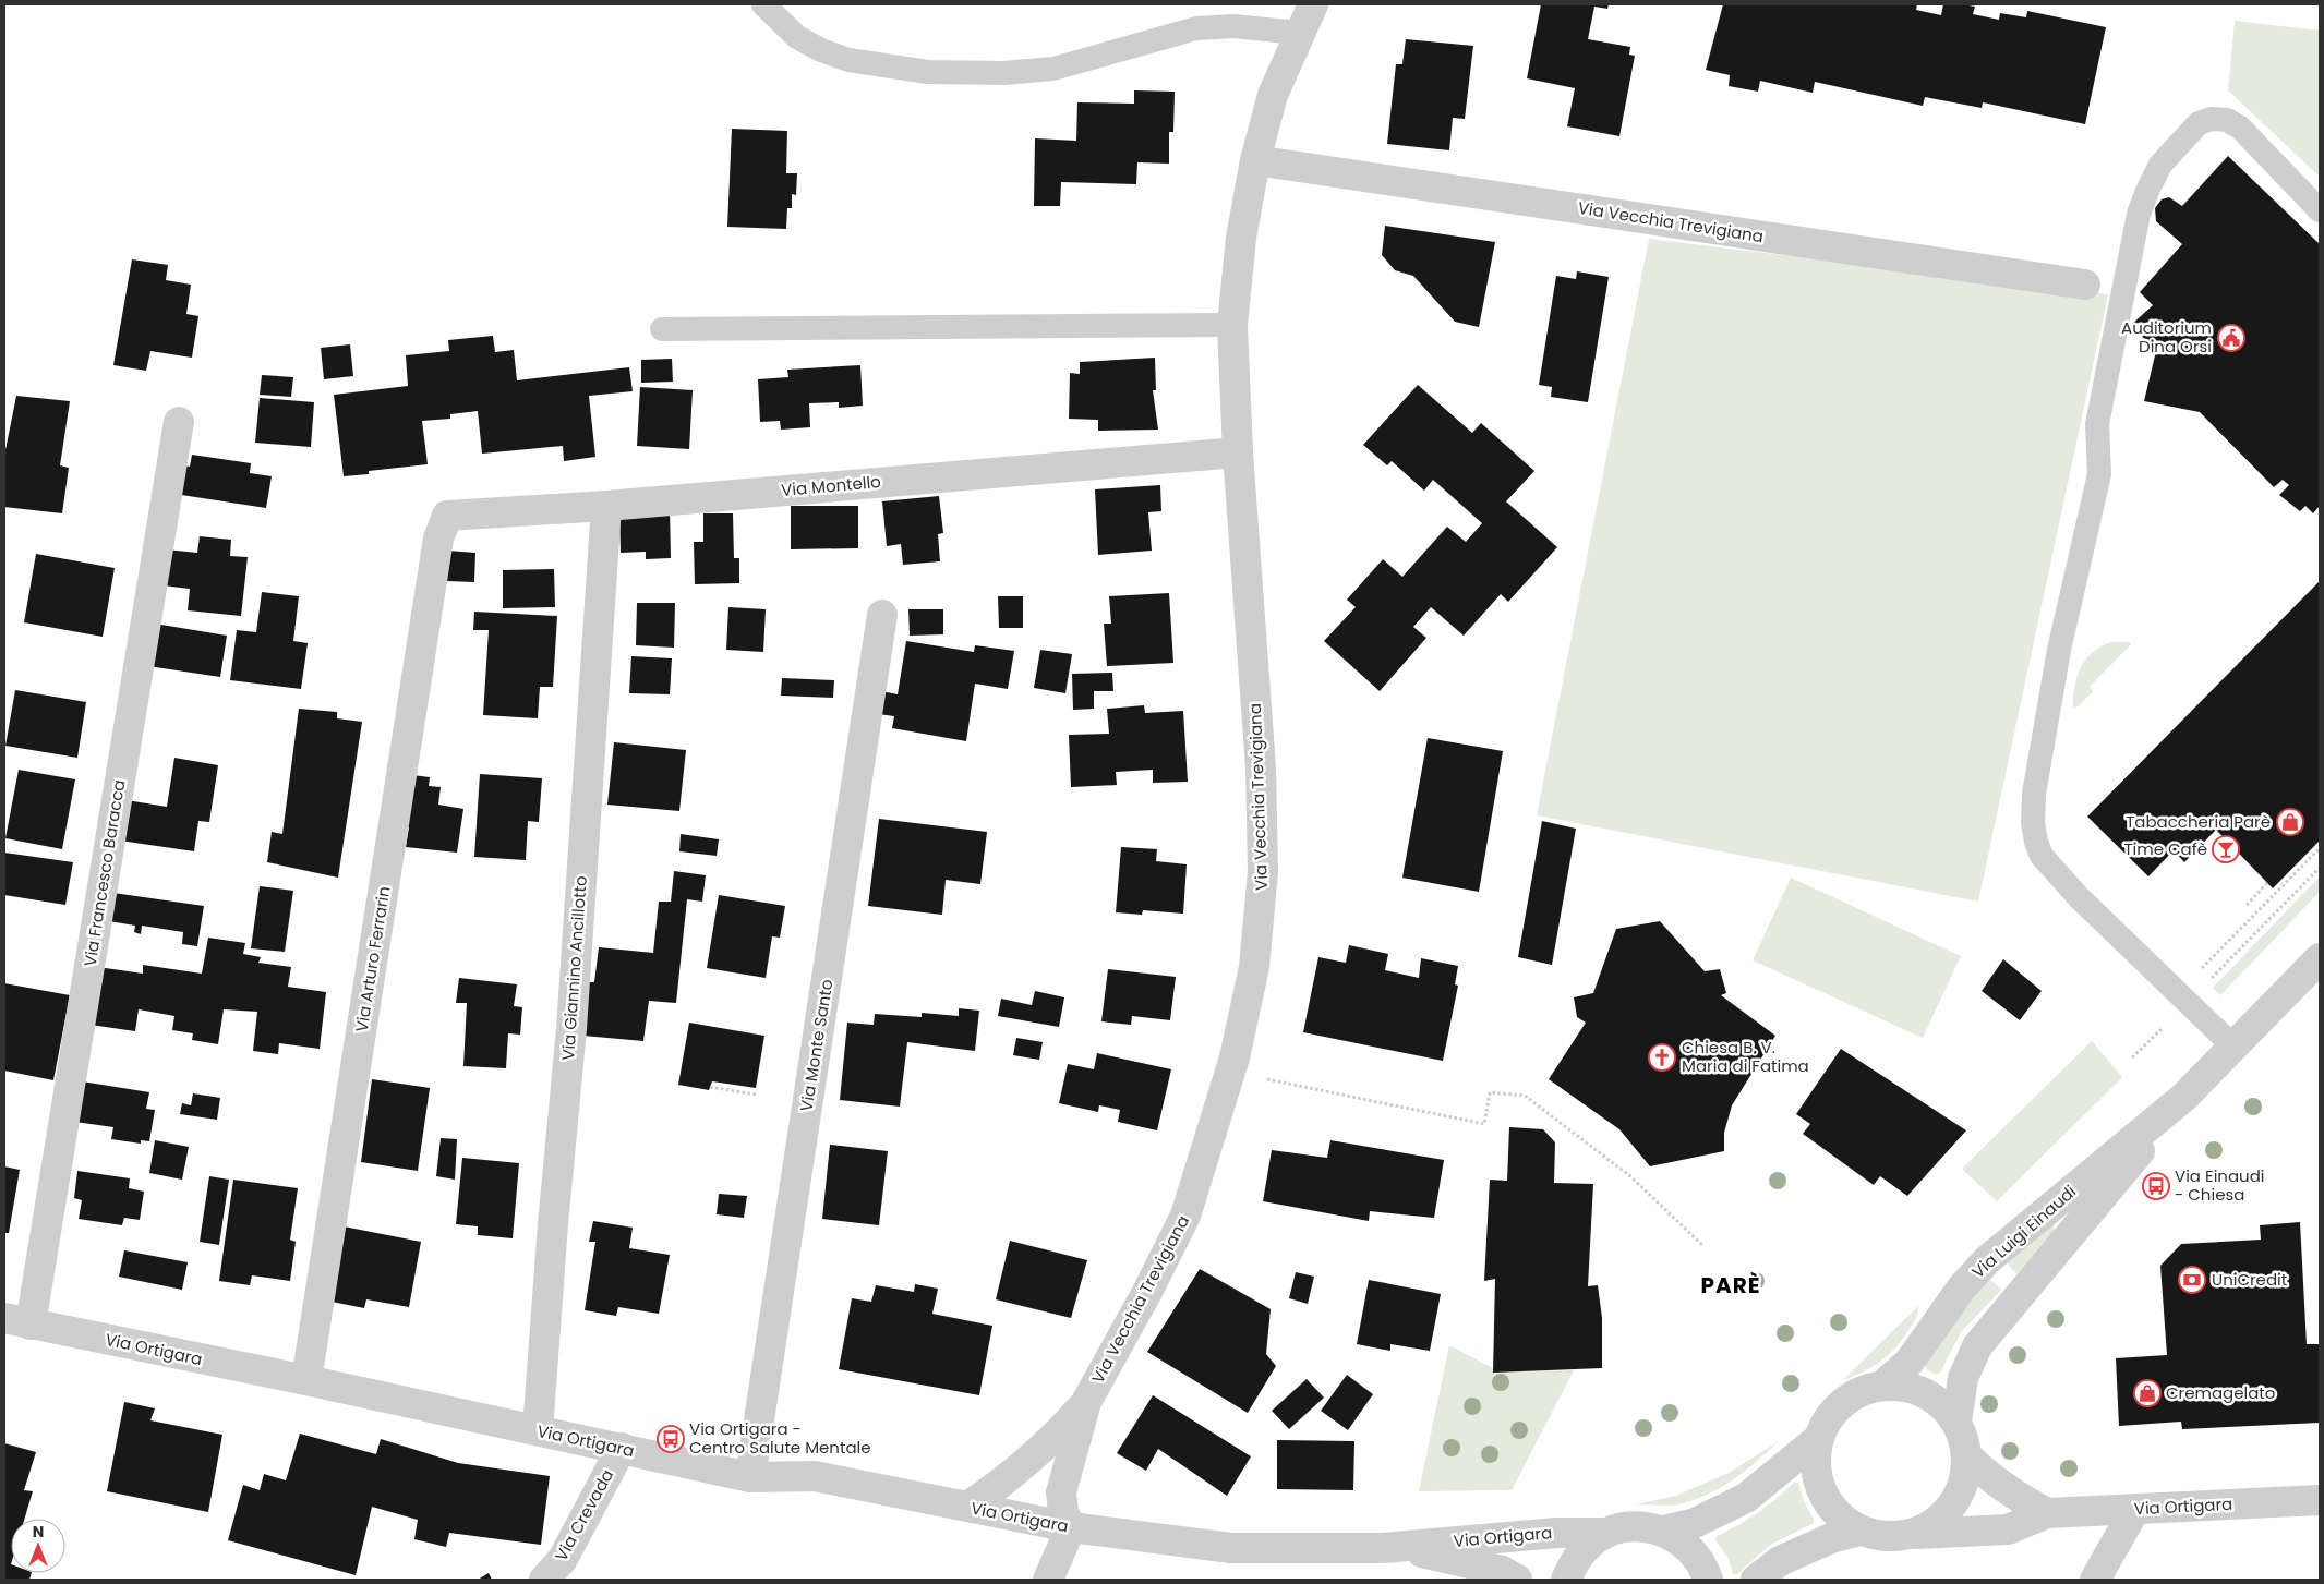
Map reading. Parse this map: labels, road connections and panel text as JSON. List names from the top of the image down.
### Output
{
  "streets": {
    "street": [
      "Via Vecchia Trevigiana",
      "Via Montello",
      "Via Francesco Baracca",
      "Via Arturo Ferrarin",
      "Via Giannino Ancillotto",
      "Via Monte Santo",
      "Via Luigi Einaudi",
      "Via Ortigara",
      "Via Crevada"
    ]
  },
  "crossings": [
    ["Via Vecchia Trevigiana", "Via Montello"],
    ["Via Vecchia Trevigiana", "Via Ortigara"],
    ["Via Montello", "Via Arturo Ferrarin"],
    ["Via Montello", "Via Giannino Ancillotto"],
    ["Via Francesco Baracca", "Via Ortigara"],
    ["Via Arturo Ferrarin", "Via Ortigara"],
    ["Via Giannino Ancillotto", "Via Ortigara"],
    ["Via Monte Santo", "Via Ortigara"],
    ["Via Luigi Einaudi", "Via Ortigara"],
    ["Via Ortigara", "Via Crevada"]
  ],
  "districts": ["PARÈ"],
  "places": {
    "public building": ["Auditorium Dina Orsi"],
    "shop": ["Tabaccheria Parè", "Cremagelato"],
    "bar": ["Time Cafè"],
    "church": ["Chiesa B. V. Maria di Fatima"],
    "bus stop": ["Via Einaudi - Chiesa", "Via Ortigara - Centro Salute Mentale"],
    "bank": ["UniCredit"]
  },
  "north": "top"
}
